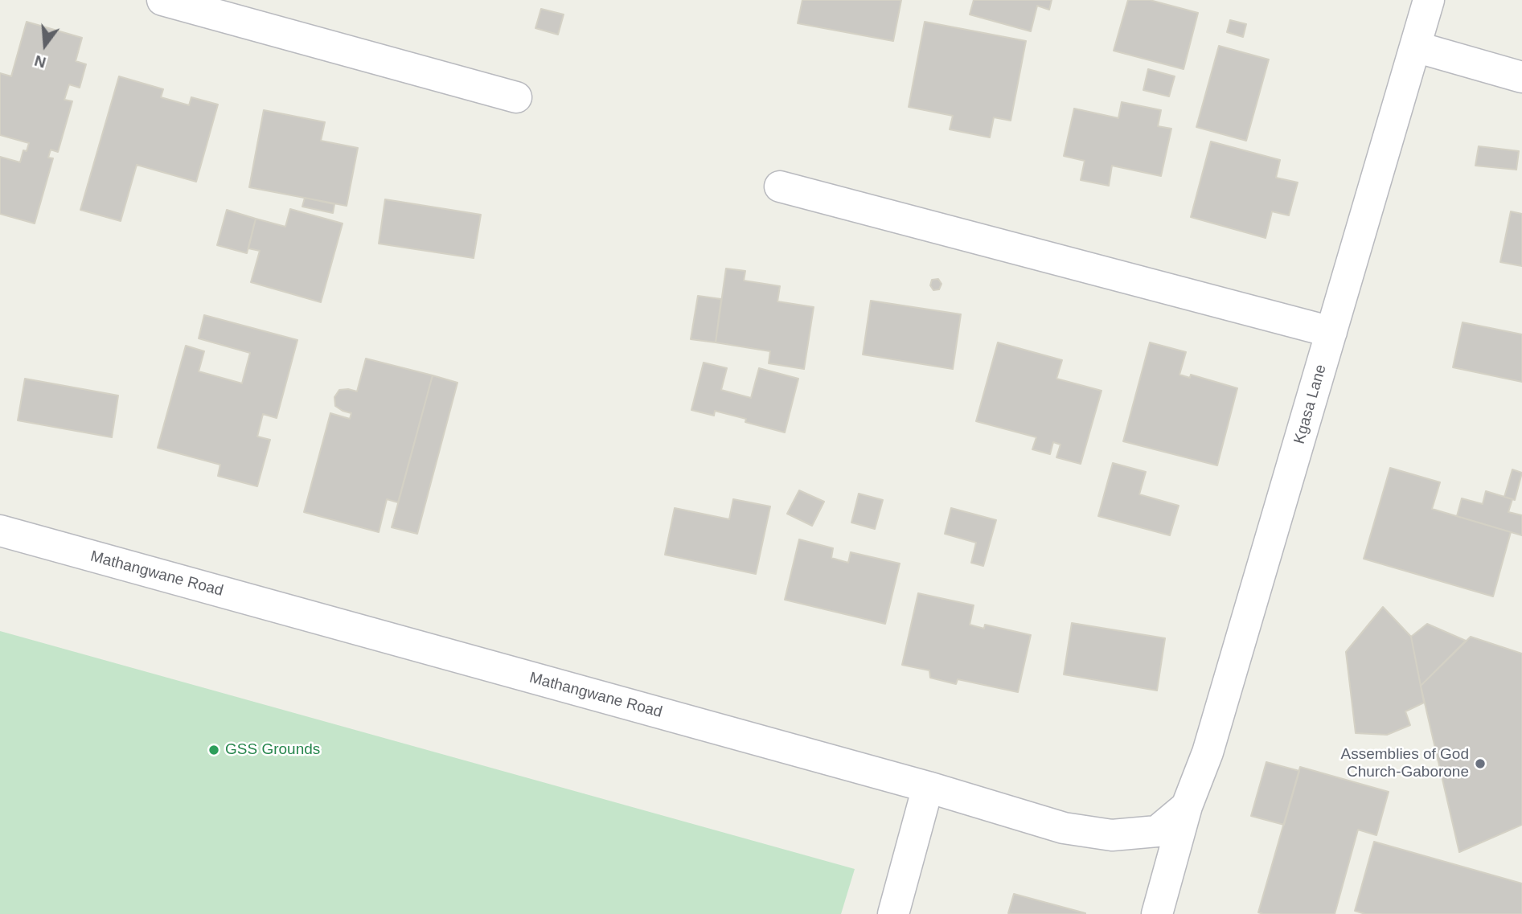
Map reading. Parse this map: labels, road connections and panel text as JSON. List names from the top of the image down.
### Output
{
  "streets": {
    "street": ["Kgasa Lane", "Mathangwane Road"]
  },
  "crossings": [
    ["Kgasa Lane", "Mathangwane Road"]
  ],
  "places": ["GSS Grounds", "Assemblies of God Church-Gaborone"],
  "north": "bottom"
}
